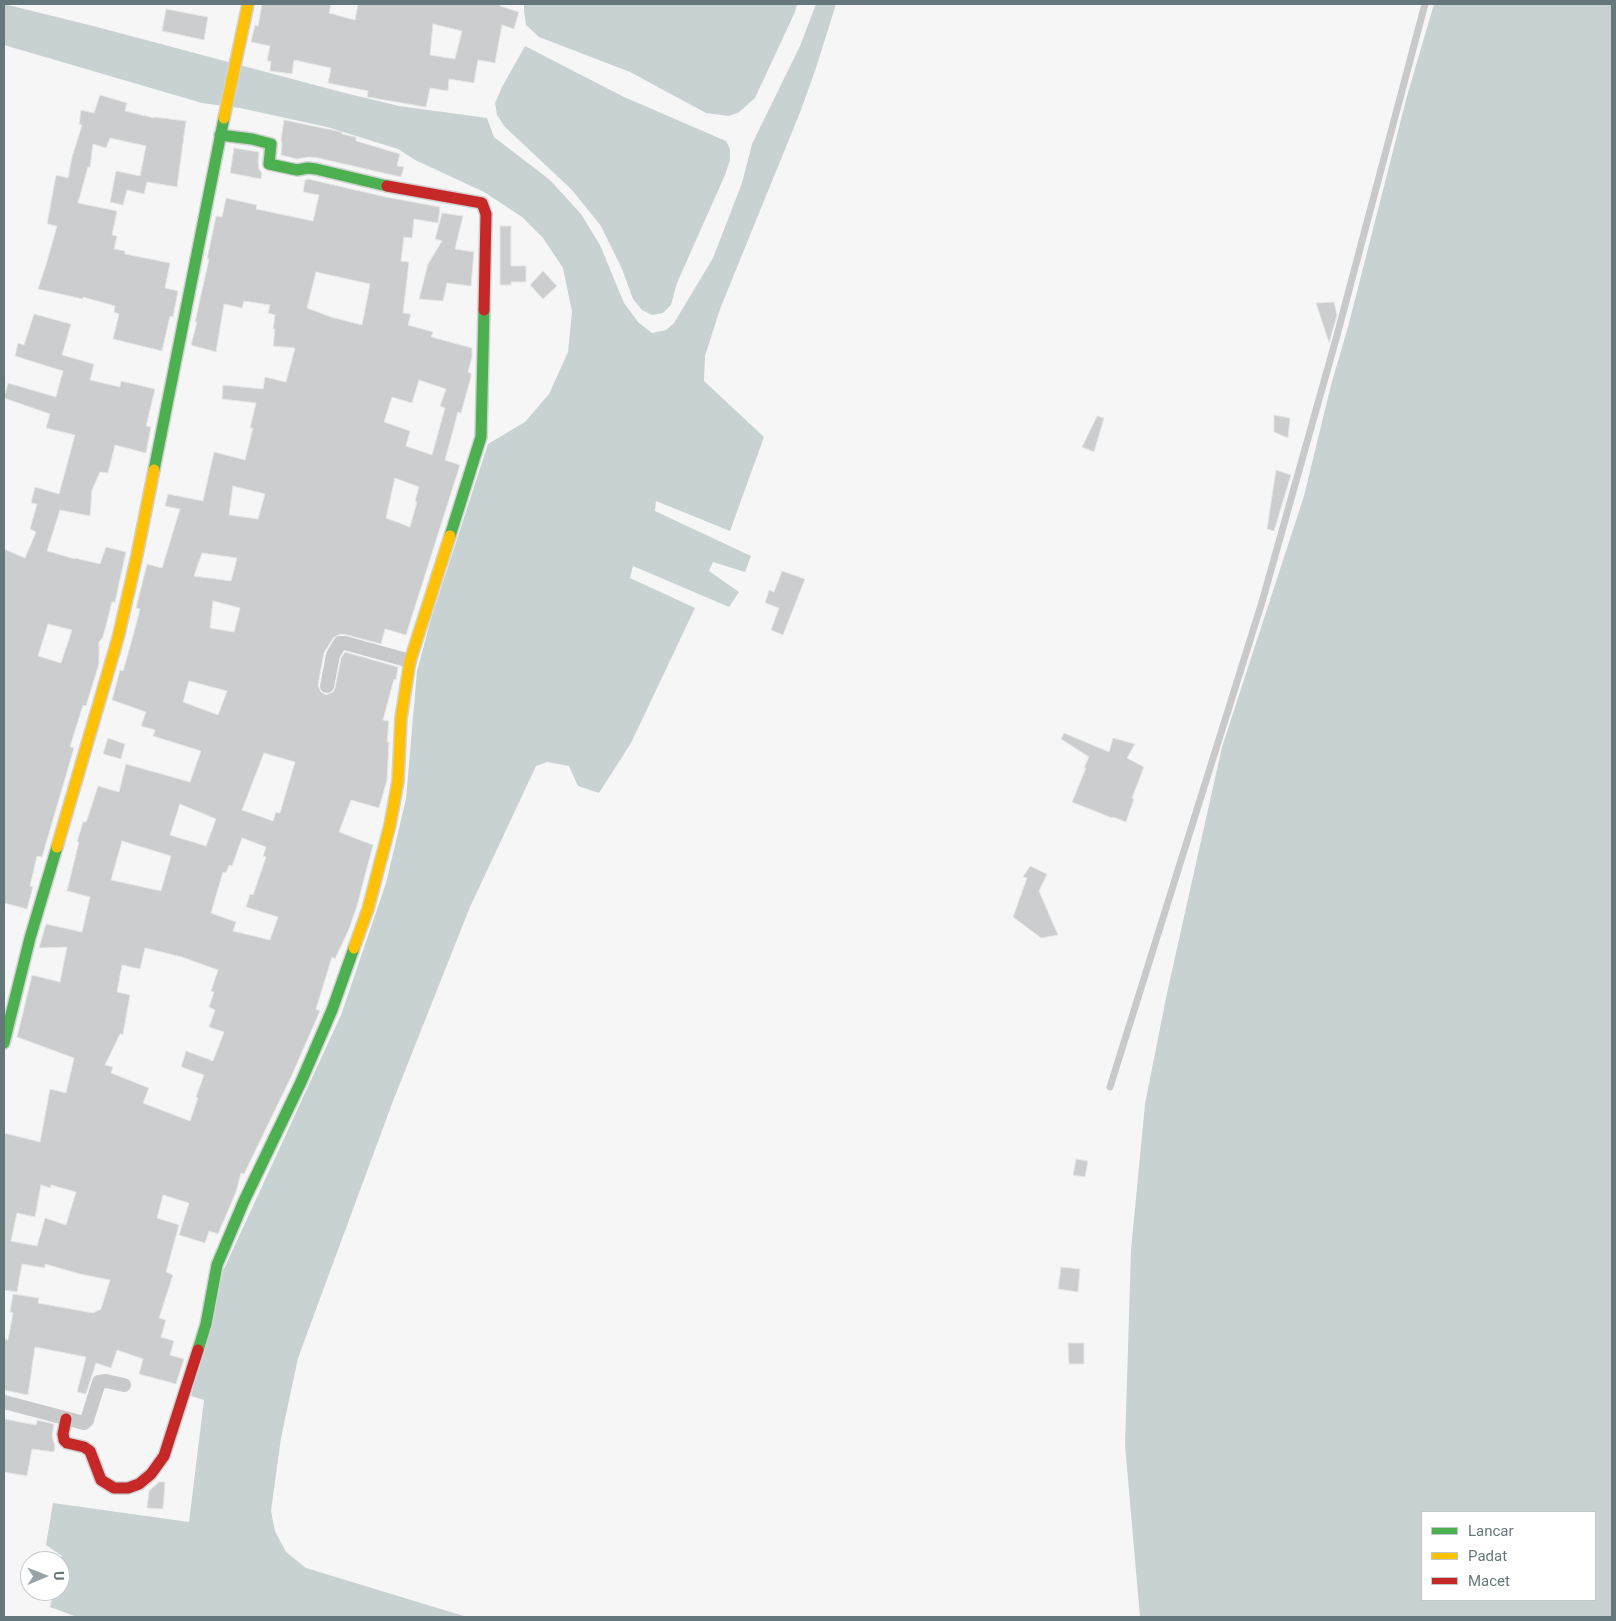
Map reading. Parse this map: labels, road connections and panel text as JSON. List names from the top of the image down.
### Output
{
  "legend": ["Lancar", "Padat", "Macet"],
  "north": "right"
}
